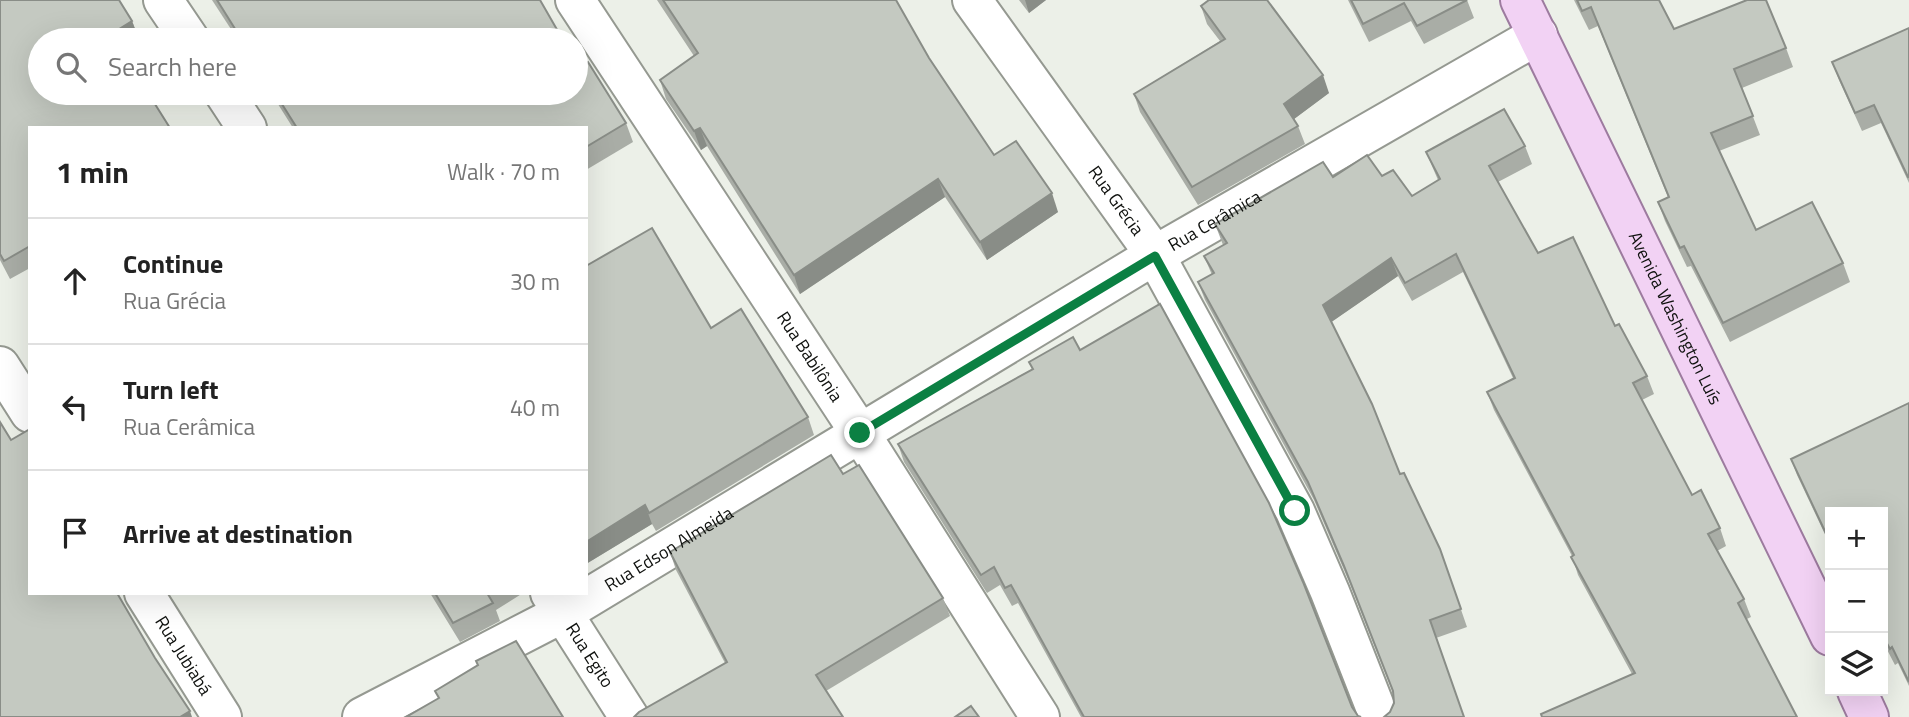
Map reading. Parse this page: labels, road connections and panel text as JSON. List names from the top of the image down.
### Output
{
  "streets": {
    "main road": ["Avenida Washington Luís"],
    "street": [
      "Rua Grécia",
      "Rua Cerâmica",
      "Rua Babilônia",
      "Rua Edson Almeida",
      "Rua Jubiabá",
      "Rua Egito"
    ]
  },
  "crossings": [
    ["Rua Grécia", "Rua Cerâmica"],
    ["Rua Cerâmica", "Avenida Washington Luís"],
    ["Rua Cerâmica", "Rua Babilônia"],
    ["Rua Cerâmica", "Rua Edson Almeida"],
    ["Rua Babilônia", "Rua Edson Almeida"],
    ["Rua Edson Almeida", "Rua Egito"]
  ],
  "page": {
    "search": "Search here",
    "heading": ["1 min", "Walk · 70 m"],
    "list": [
      ["Continue", "Rua Grécia", "30 m"],
      ["Turn left", "Rua Cerâmica", "40 m"],
      "Arrive at destination"
    ],
    "map_buttons": ["+", "−"]
  }
}
